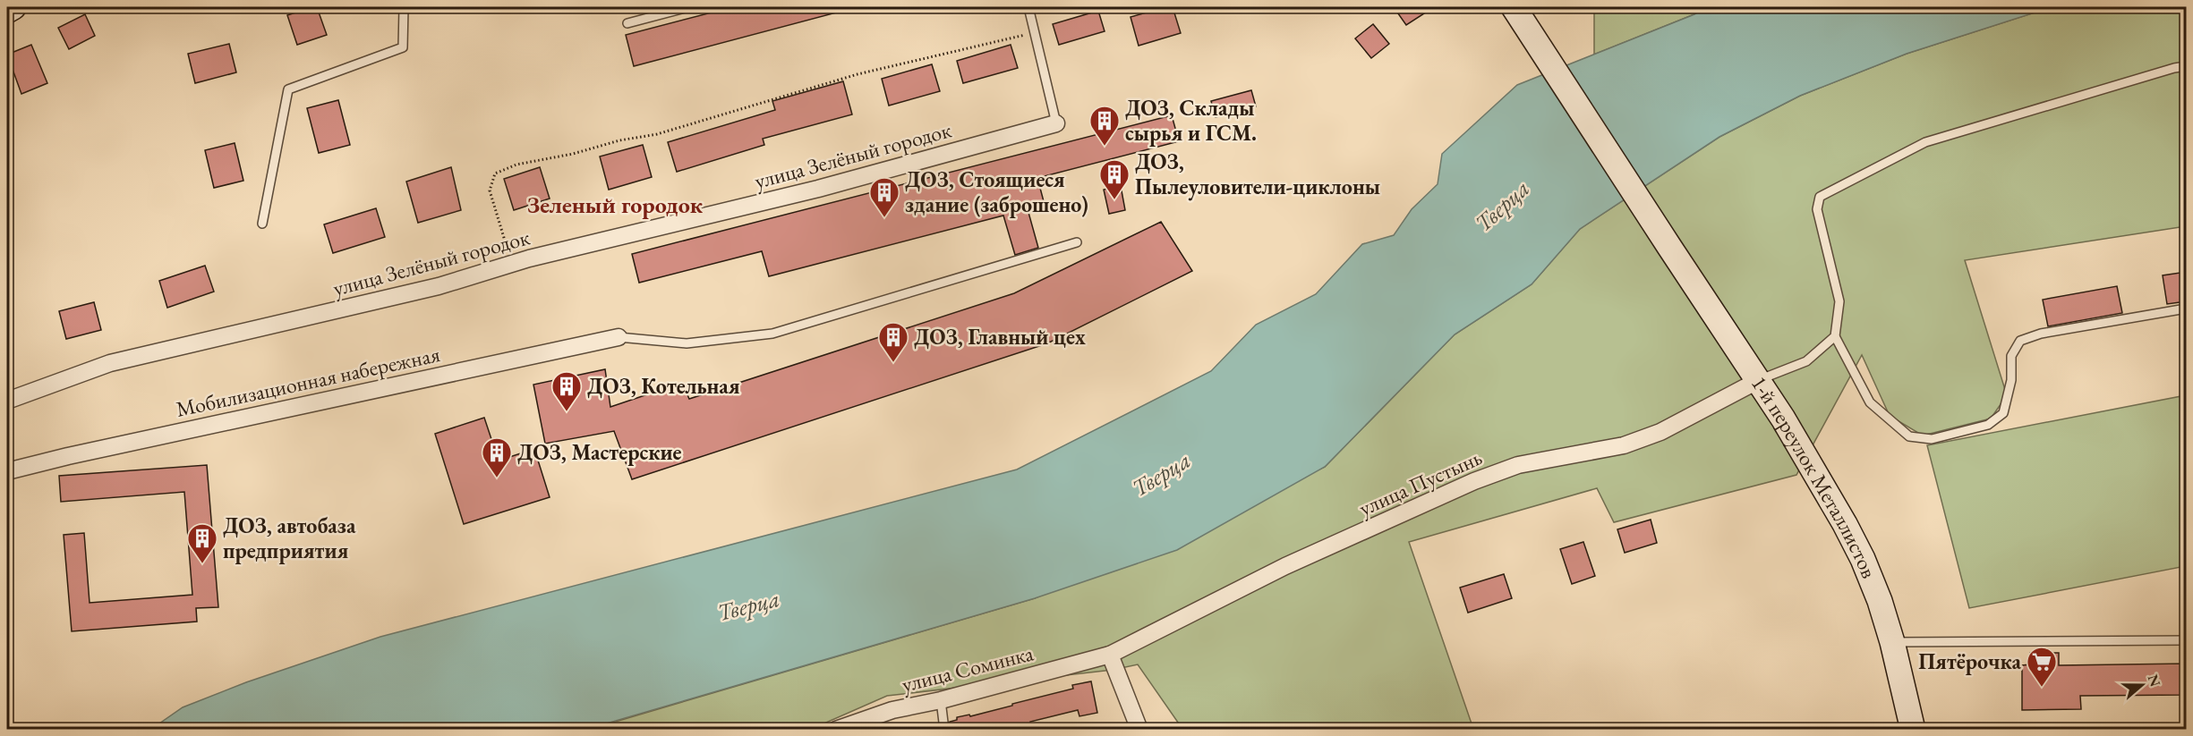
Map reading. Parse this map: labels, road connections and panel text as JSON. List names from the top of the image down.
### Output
{
  "streets": {
    "street": [
      "улица Зелёный городок",
      "Мобилизационная набережная",
      "1-й переулок Металлистов",
      "улица Пустынь",
      "улица Соминка"
    ]
  },
  "crossings": [
    ["1-й переулок Металлистов", "улица Пустынь"],
    ["улица Пустынь", "улица Соминка"]
  ],
  "districts": ["Зеленый городок"],
  "water": ["Тверца"],
  "places": {
    "building": [
      "ДОЗ, Склады сырья и ГСМ.",
      "ДОЗ, Пылеуловители-циклоны",
      "ДОЗ, Стоящиеся здание (заброшено)",
      "ДОЗ, Главный цех",
      "ДОЗ, Котельная",
      "ДОЗ, Мастерские",
      "ДОЗ, автобаза предприятия"
    ],
    "supermarket": ["Пятёрочка"]
  },
  "north": "right"
}
